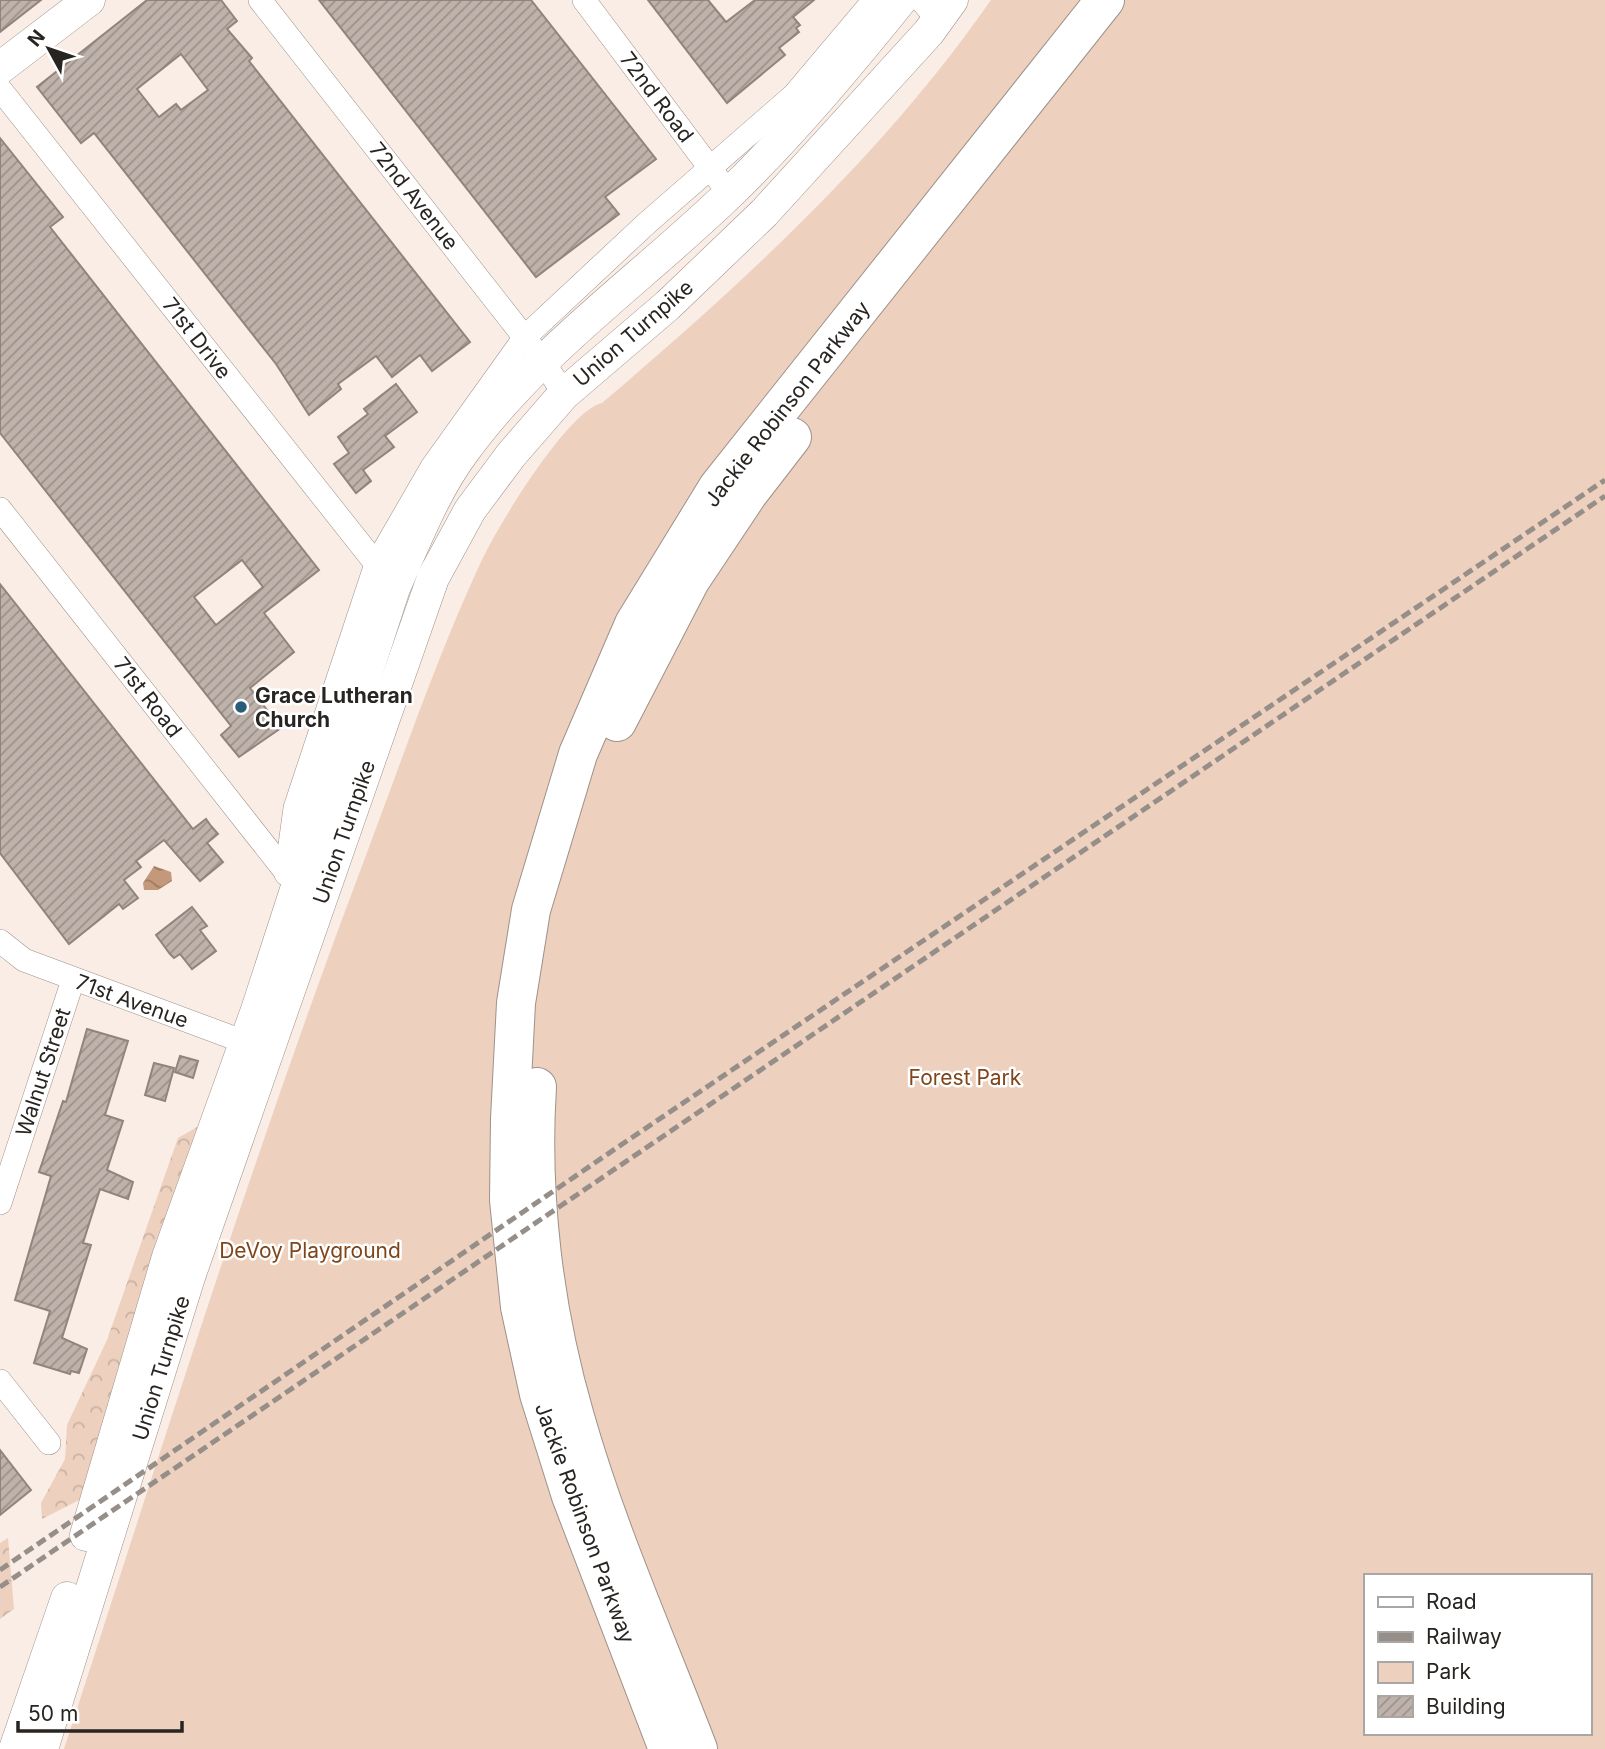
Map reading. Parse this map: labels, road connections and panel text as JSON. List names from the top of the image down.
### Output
{
  "streets": {
    "highway": ["Jackie Robinson Parkway"],
    "main road": ["Union Turnpike"],
    "street": [
      "72nd Road",
      "72nd Avenue",
      "71st Drive",
      "71st Road",
      "71st Avenue",
      "Walnut Street"
    ]
  },
  "crossings": [
    ["72nd Road", "Union Turnpike"],
    ["72nd Avenue", "Union Turnpike"],
    ["Union Turnpike", "71st Drive"],
    ["Union Turnpike", "71st Road"],
    ["Union Turnpike", "71st Avenue"],
    ["71st Avenue", "Walnut Street"]
  ],
  "parks": ["Forest Park", "DeVoy Playground"],
  "places": ["Grace Lutheran Church"],
  "legend": [
    "Road",
    "Railway",
    "Park",
    "Building"
  ],
  "scale_bar": "50 m",
  "north": "top left"
}
